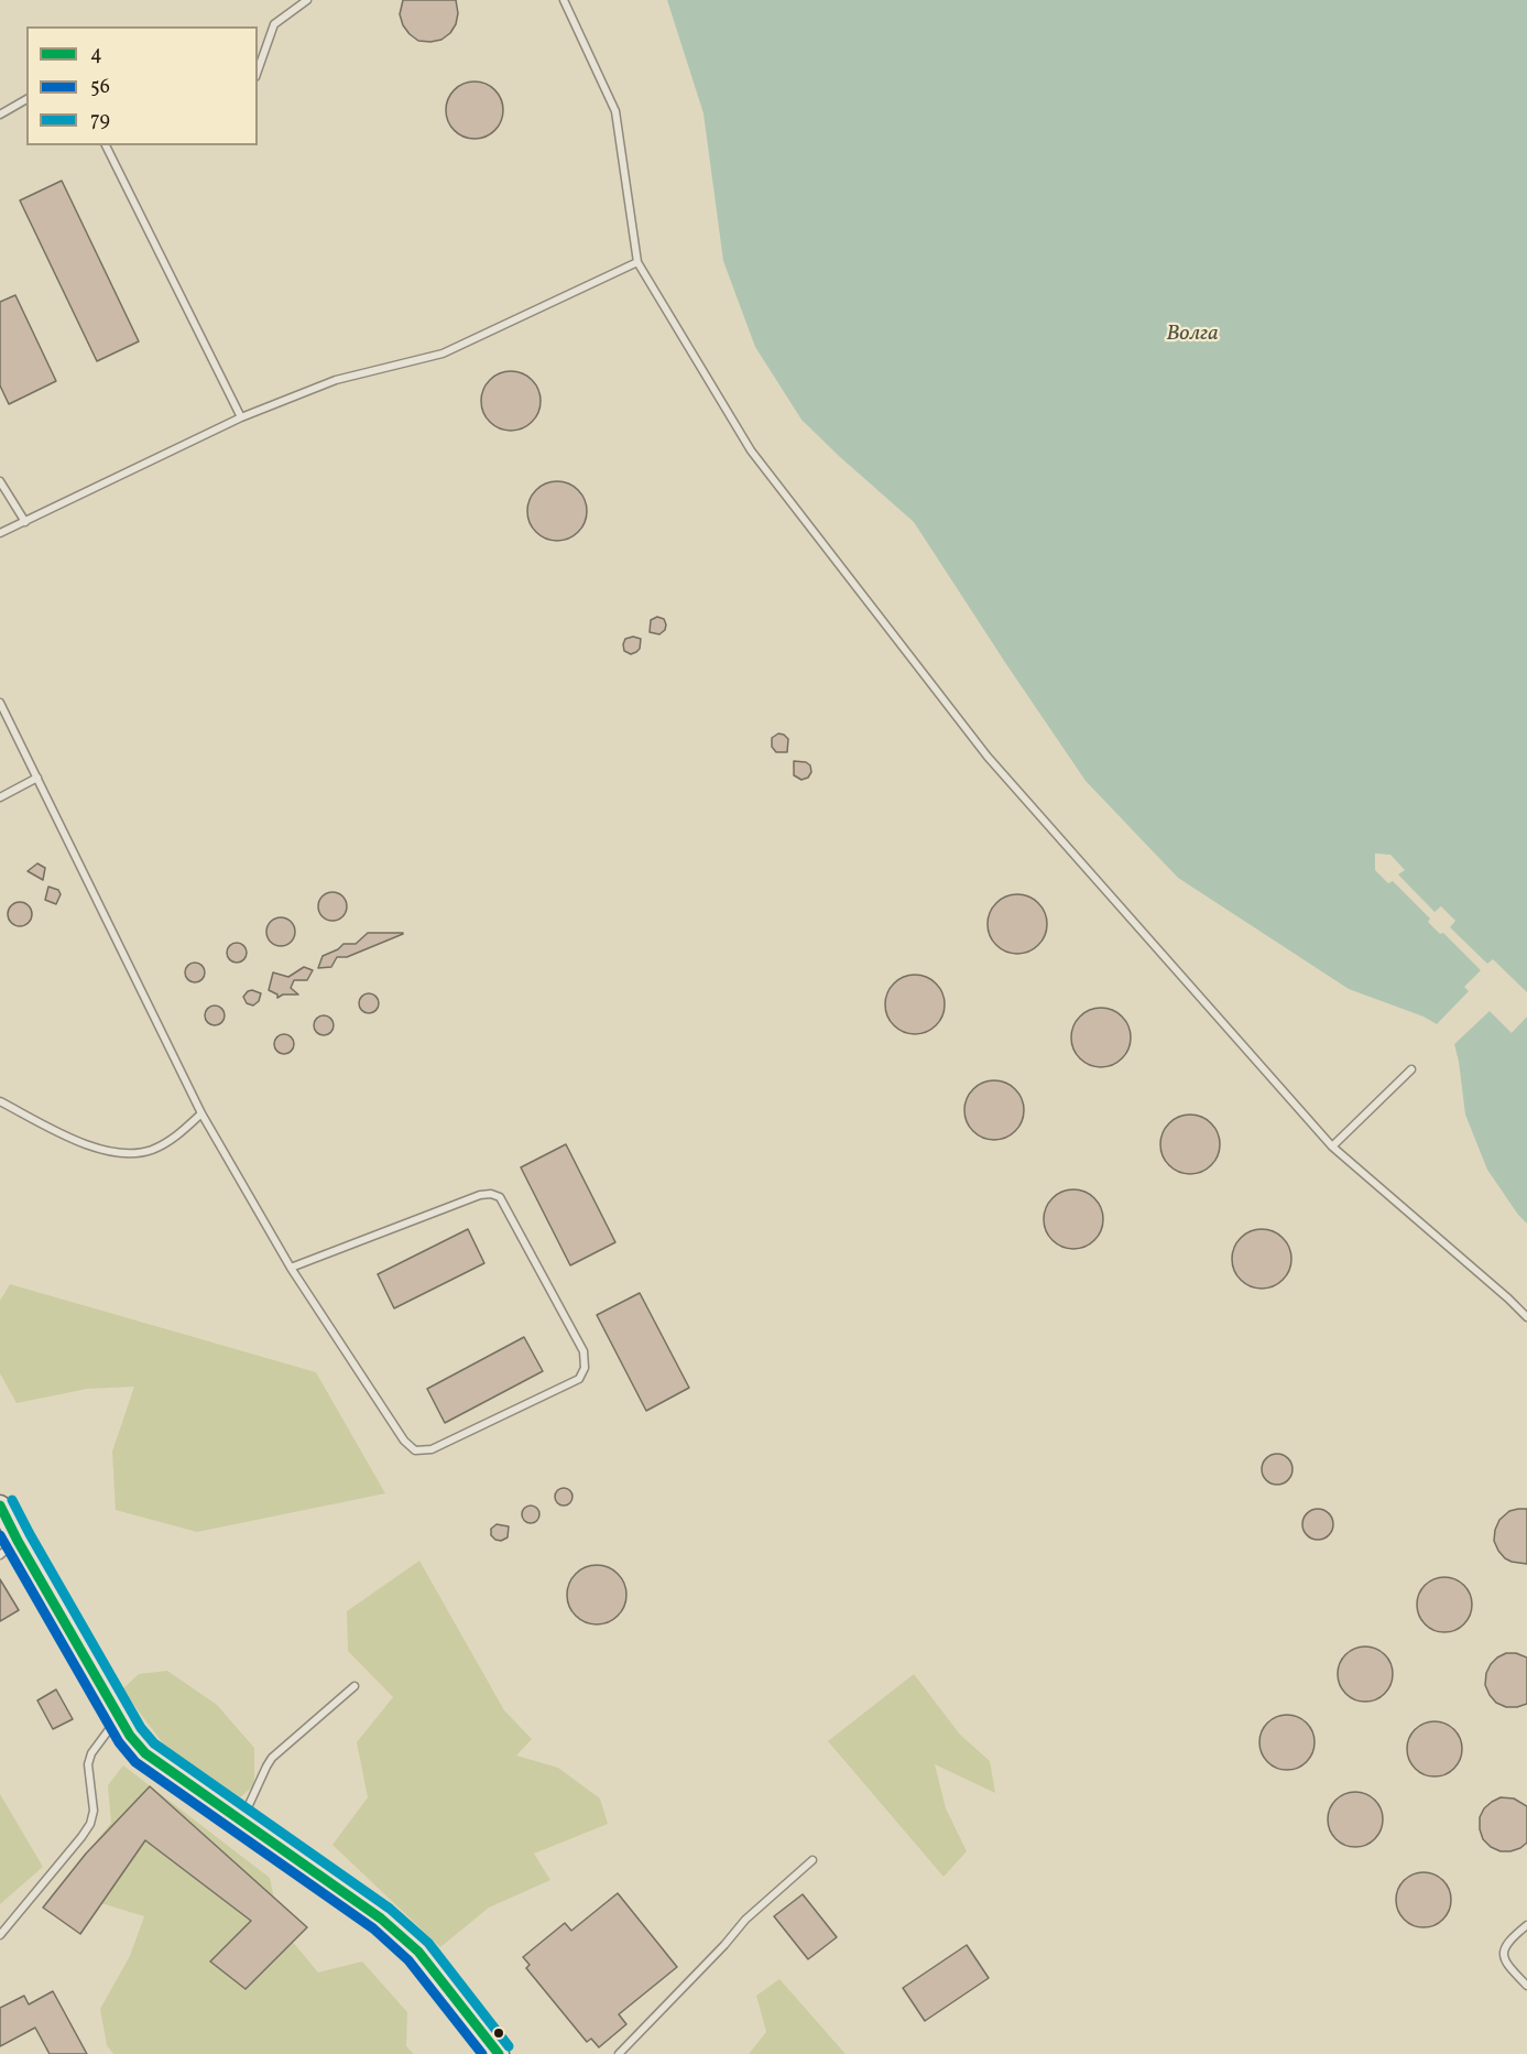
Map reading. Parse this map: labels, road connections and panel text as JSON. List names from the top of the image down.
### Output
{
  "water": ["Волга"],
  "lines": ["transit line 79", "transit line 4", "transit line 56"],
  "legend": ["4", "56", "79"]
}
